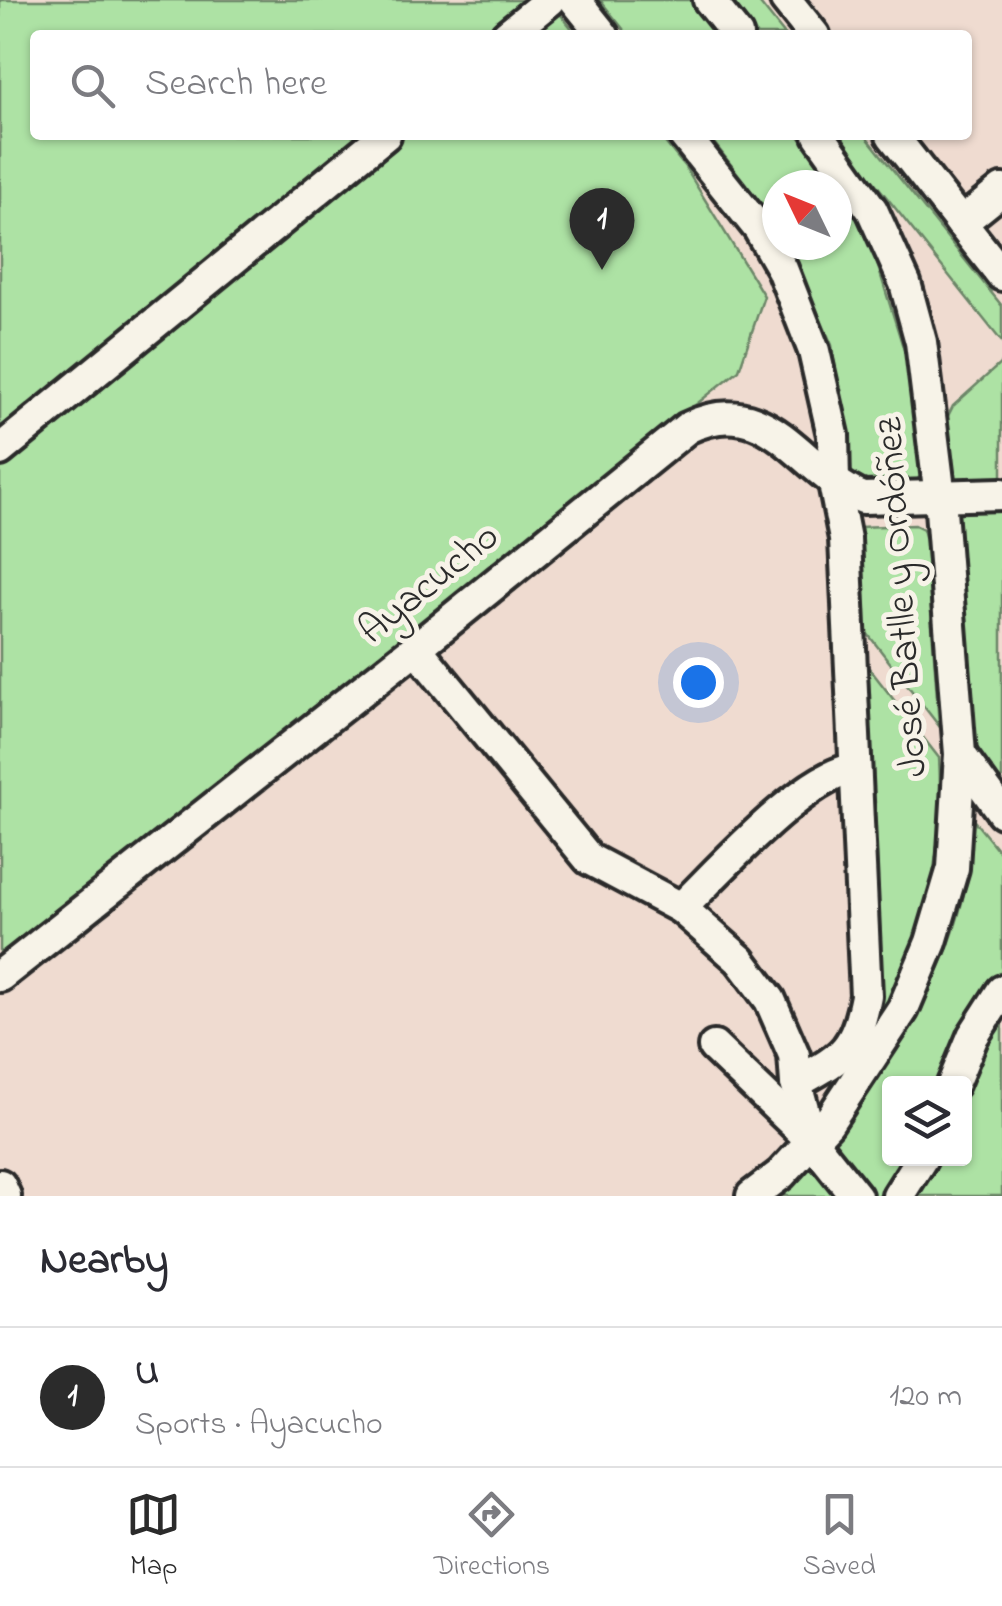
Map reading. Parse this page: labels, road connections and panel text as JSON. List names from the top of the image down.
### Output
{
  "streets": {
    "street": ["Ayacucho", "José Batlle y Ordóñez"]
  },
  "crossings": [
    ["Ayacucho", "José Batlle y Ordóñez"]
  ],
  "north": "top left",
  "page": {
    "search": "Search here",
    "pins": "1",
    "heading": "Nearby",
    "list": [
      {
        "mark": "1",
        "name": "U",
        "note": "Sports · Ayacucho",
        "value": "120 m"
      }
    ],
    "nav": ["Map", "Directions", "Saved"]
  }
}
